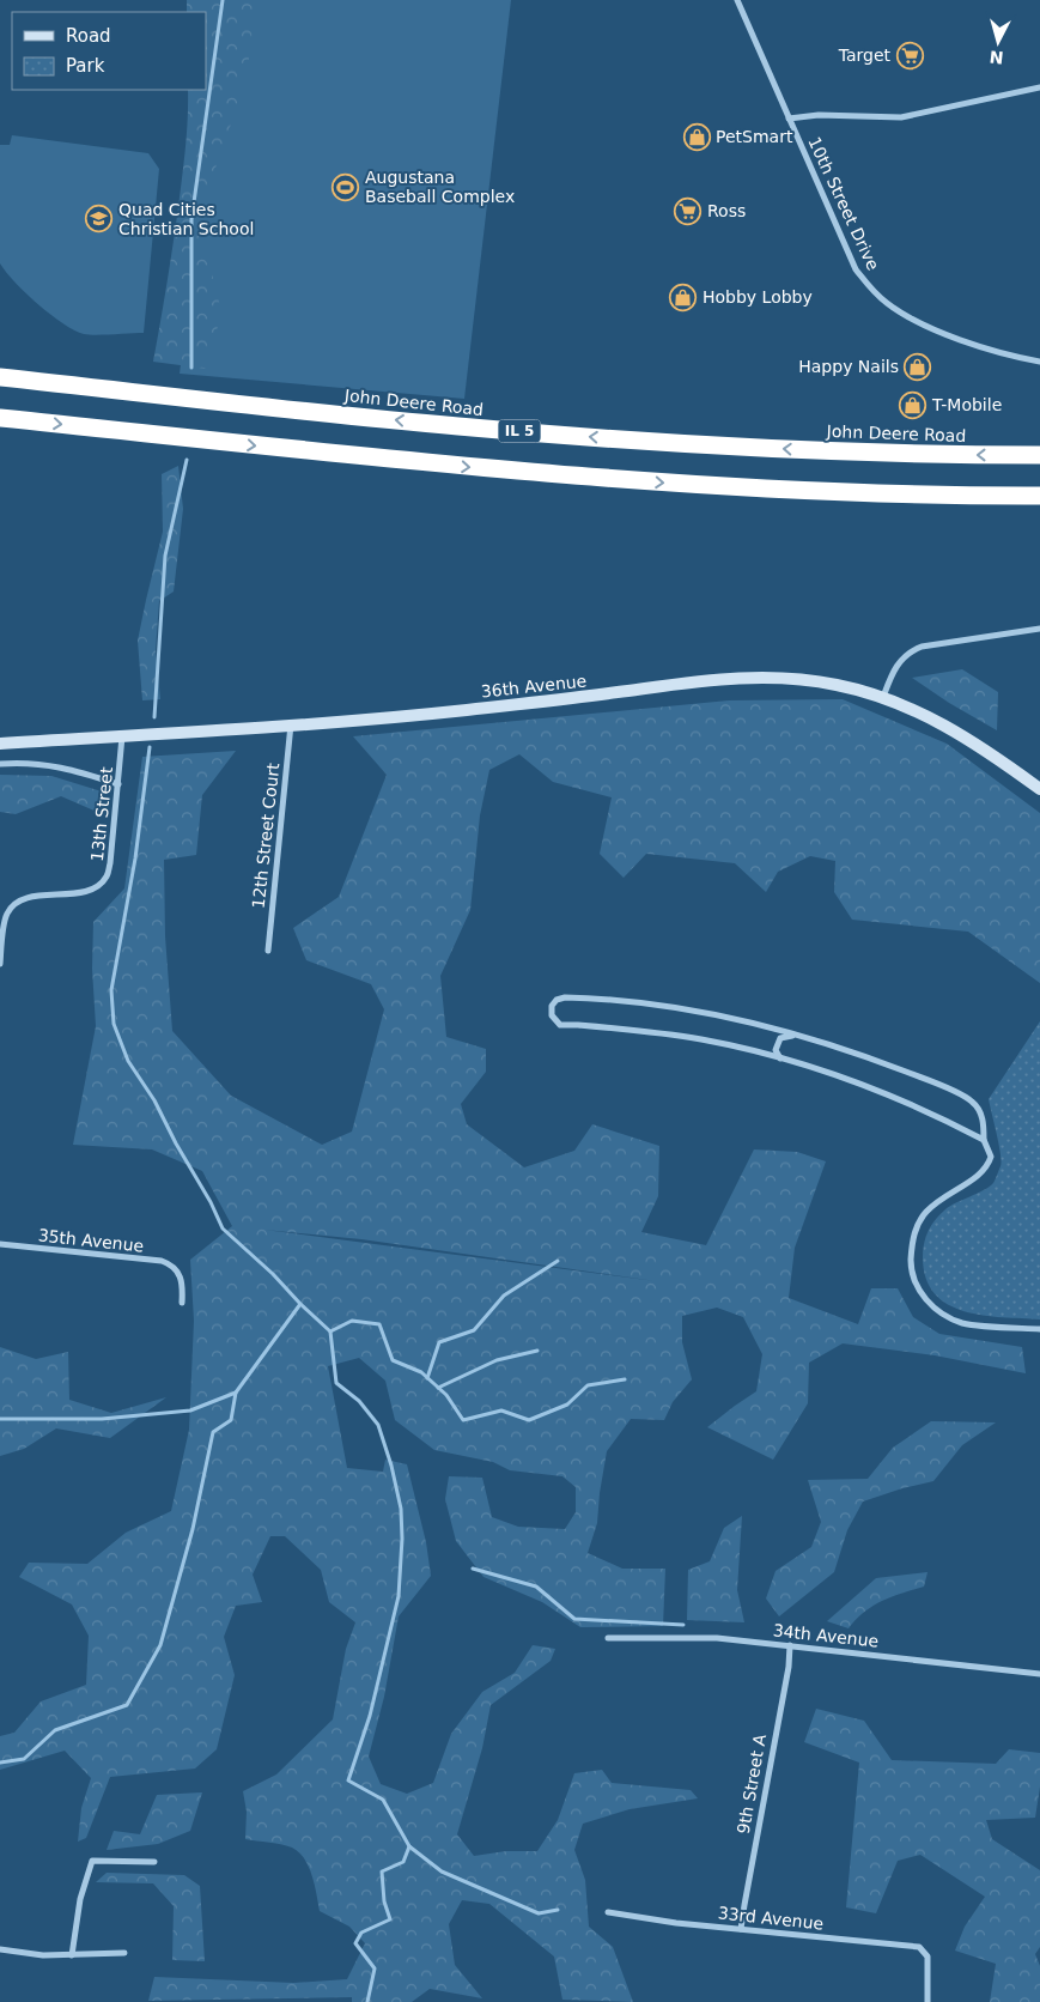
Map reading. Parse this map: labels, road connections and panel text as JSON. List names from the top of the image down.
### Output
{
  "streets": {
    "highway": ["John Deere Road", "IL 5"],
    "street": [
      "10th Street Drive",
      "36th Avenue",
      "13th Street",
      "12th Street Court",
      "35th Avenue",
      "34th Avenue",
      "9th Street A",
      "33rd Avenue"
    ]
  },
  "crossings": [
    ["36th Avenue", "13th Street"],
    ["36th Avenue", "12th Street Court"],
    ["34th Avenue", "9th Street A"],
    ["9th Street A", "33rd Avenue"]
  ],
  "places": {
    "supermarket": ["Target", "Ross"],
    "shop": [
      "PetSmart",
      "Hobby Lobby",
      "Happy Nails",
      "T-Mobile"
    ],
    "sports": ["Augustana Baseball Complex"],
    "school or university": ["Quad Cities Christian School"]
  },
  "legend": ["Road", "Park"],
  "north": "bottom"
}
